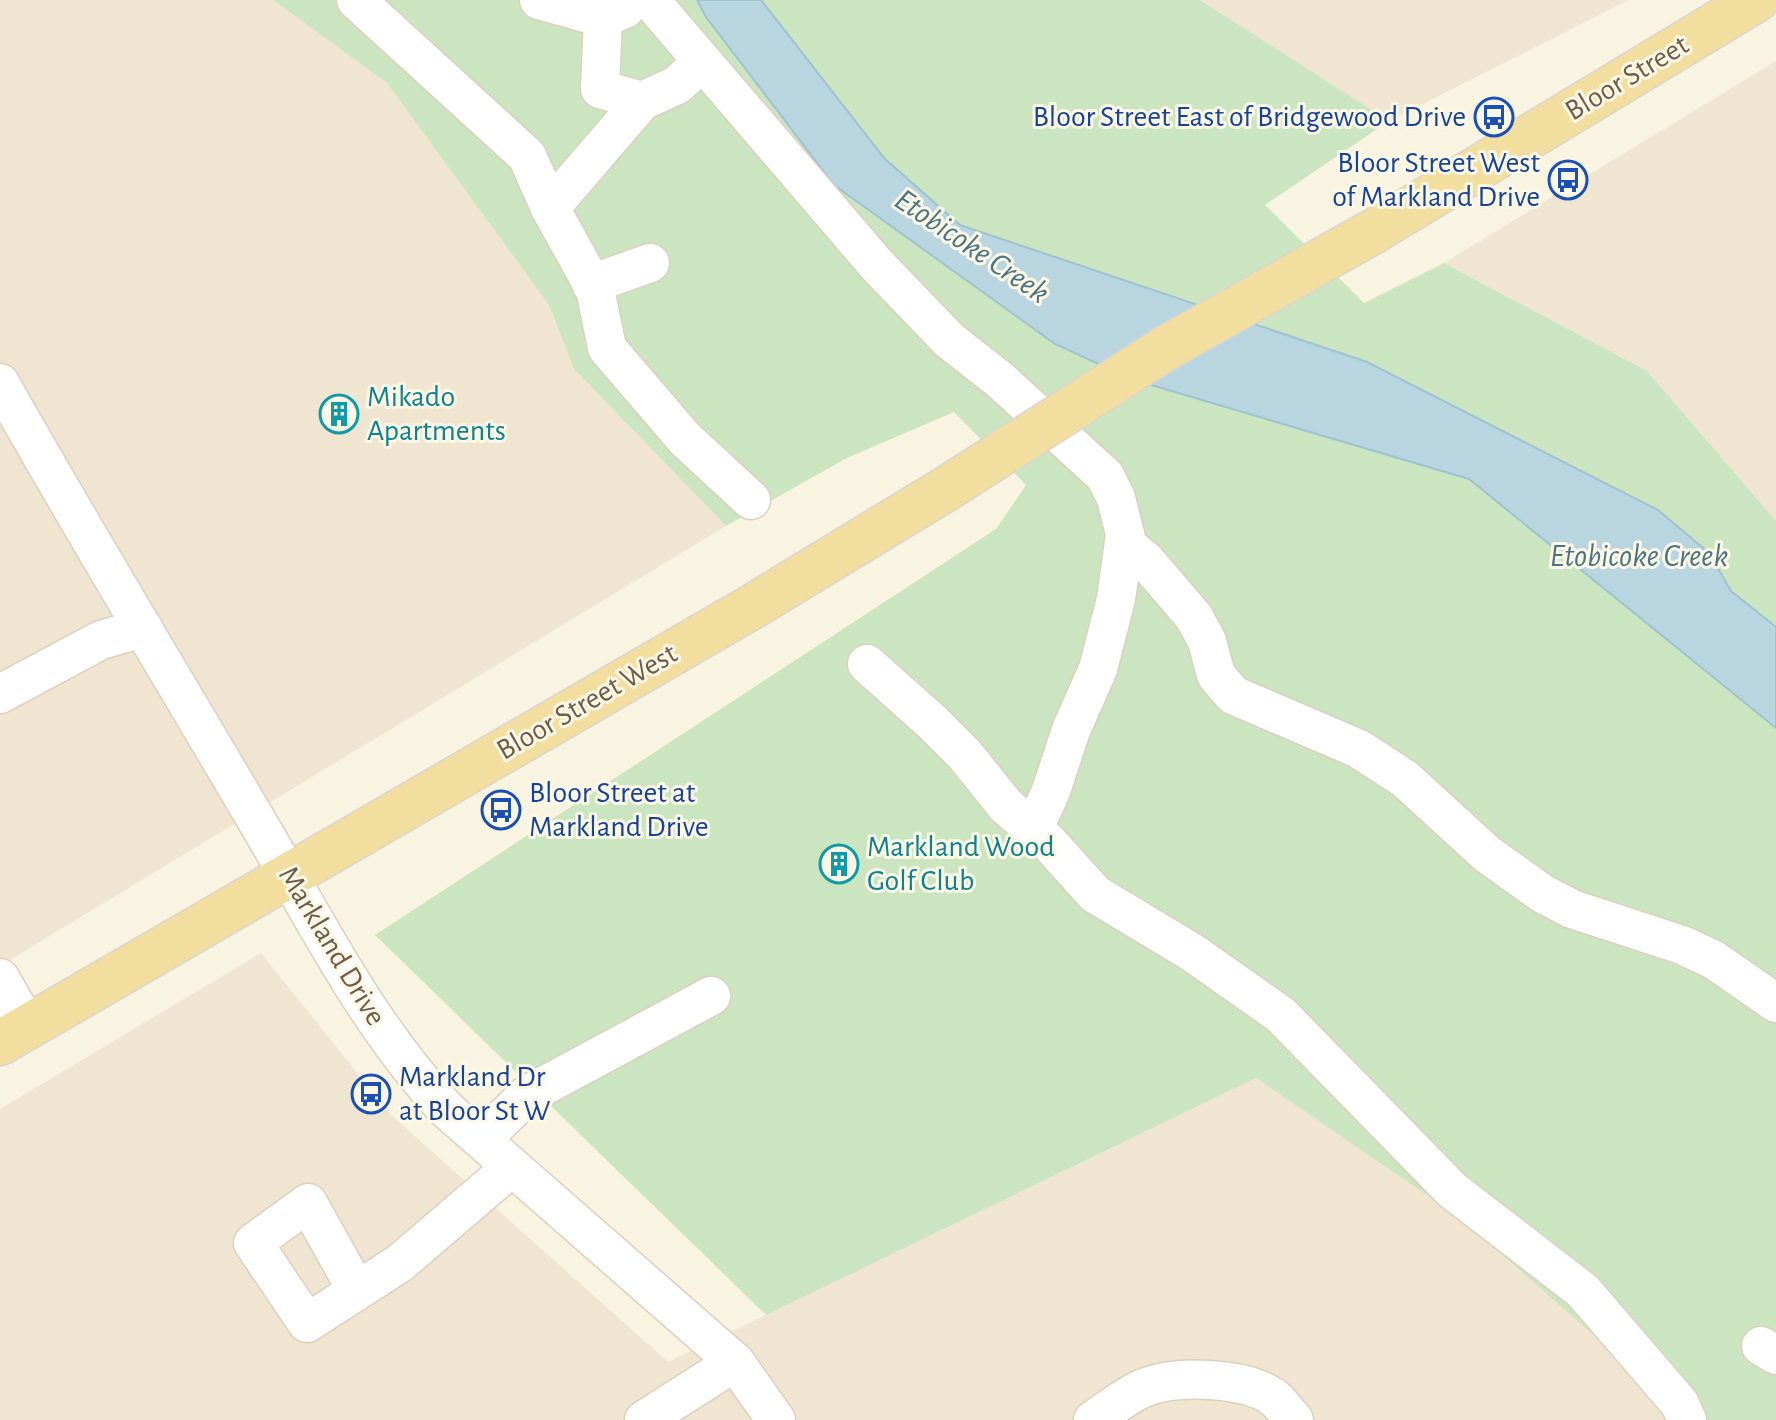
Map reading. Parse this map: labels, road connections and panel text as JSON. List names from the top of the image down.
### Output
{
  "streets": {
    "main road": ["Bloor Street", "Bloor Street West"],
    "street": ["Markland Drive"]
  },
  "crossings": [
    ["Bloor Street", "Bloor Street West"],
    ["Bloor Street West", "Markland Drive"]
  ],
  "water": ["Etobicoke Creek"],
  "places": {
    "bus stop": [
      "Bloor Street East of Bridgewood Drive",
      "Bloor Street West of Markland Drive",
      "Bloor Street at Markland Drive",
      "Markland Dr at Bloor St W"
    ],
    "building": ["Mikado Apartments", "Markland Wood Golf Club"]
  }
}
